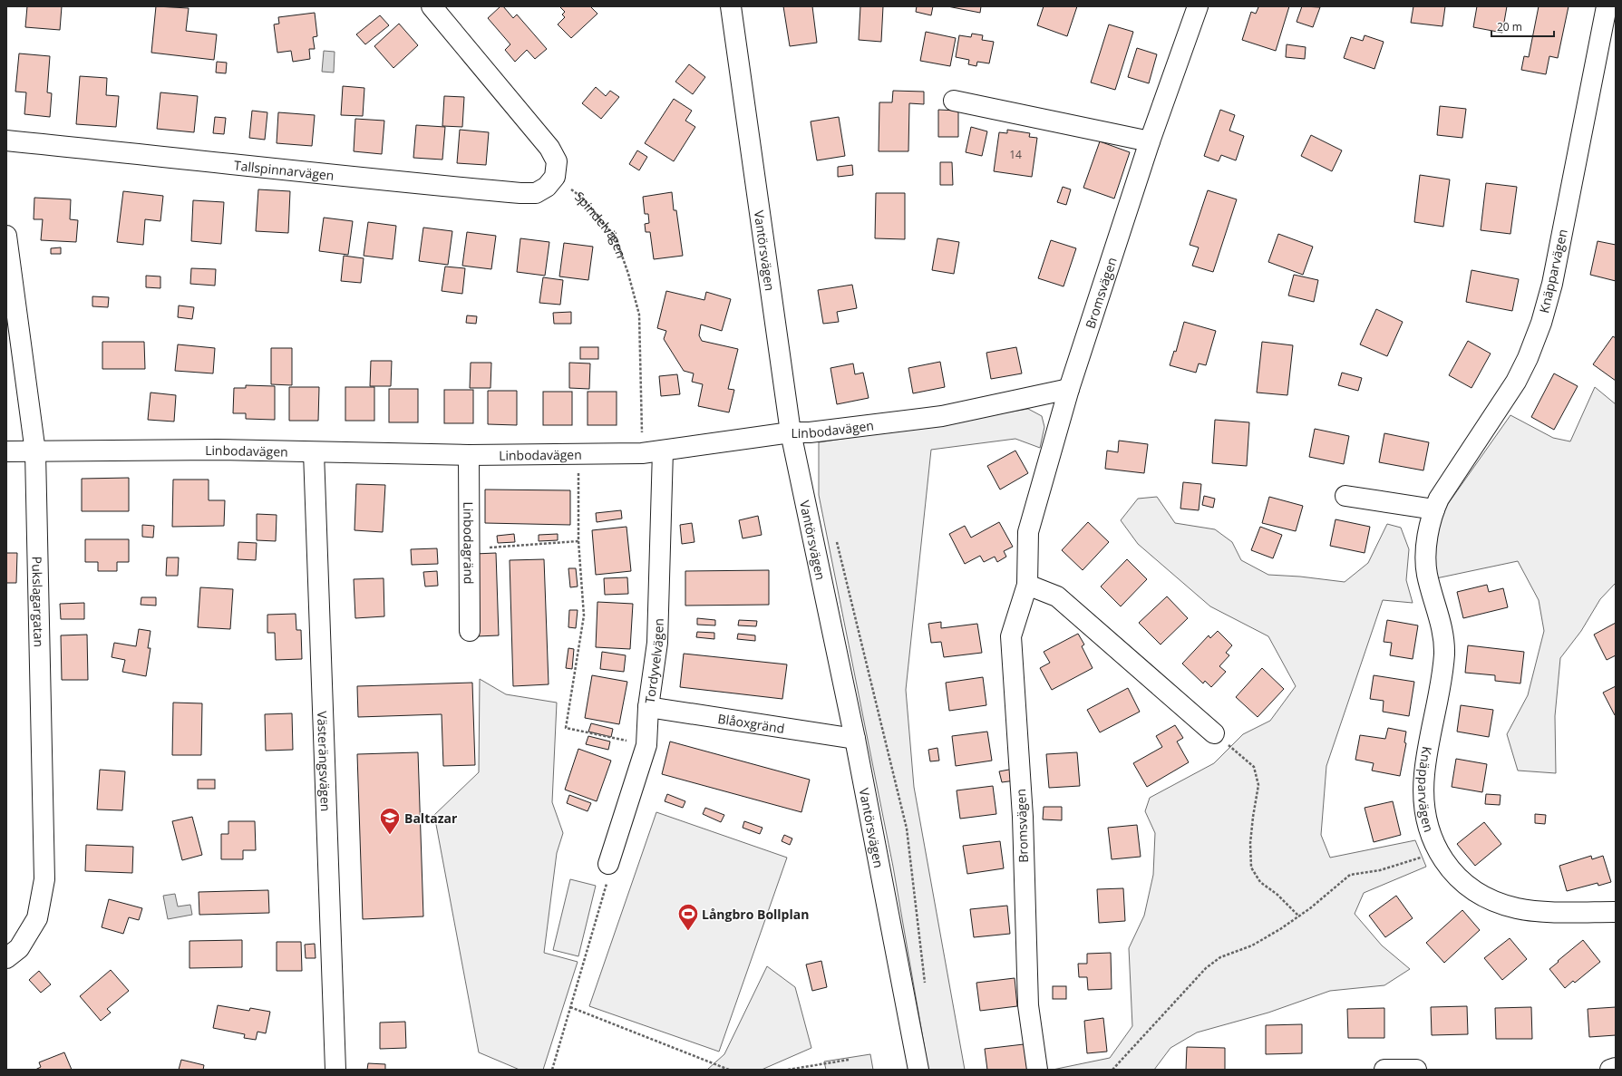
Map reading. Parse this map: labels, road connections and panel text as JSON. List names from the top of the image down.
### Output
{
  "streets": {
    "street": [
      "Tallspinnarvägen",
      "Vantörsvägen",
      "Knäpparvägen",
      "Bromsvägen",
      "Linbodavägen",
      "Linbodagränd",
      "Pukslagargatan",
      "Tordyvelvägen",
      "Blåoxgränd",
      "Västerängsvägen"
    ],
    "path": ["Spindelvägen"]
  },
  "crossings": [
    ["Tallspinnarvägen", "Spindelvägen"],
    ["Spindelvägen", "Linbodavägen"],
    ["Vantörsvägen", "Linbodavägen"],
    ["Vantörsvägen", "Blåoxgränd"],
    ["Bromsvägen", "Linbodavägen"],
    ["Linbodavägen", "Linbodagränd"],
    ["Linbodavägen", "Pukslagargatan"],
    ["Linbodavägen", "Tordyvelvägen"],
    ["Linbodavägen", "Västerängsvägen"],
    ["Tordyvelvägen", "Blåoxgränd"]
  ],
  "places": {
    "school or university": ["Baltazar"],
    "sports": ["Långbro Bollplan"]
  },
  "house_numbers": ["14"],
  "scale_bar": "20 m"
}
